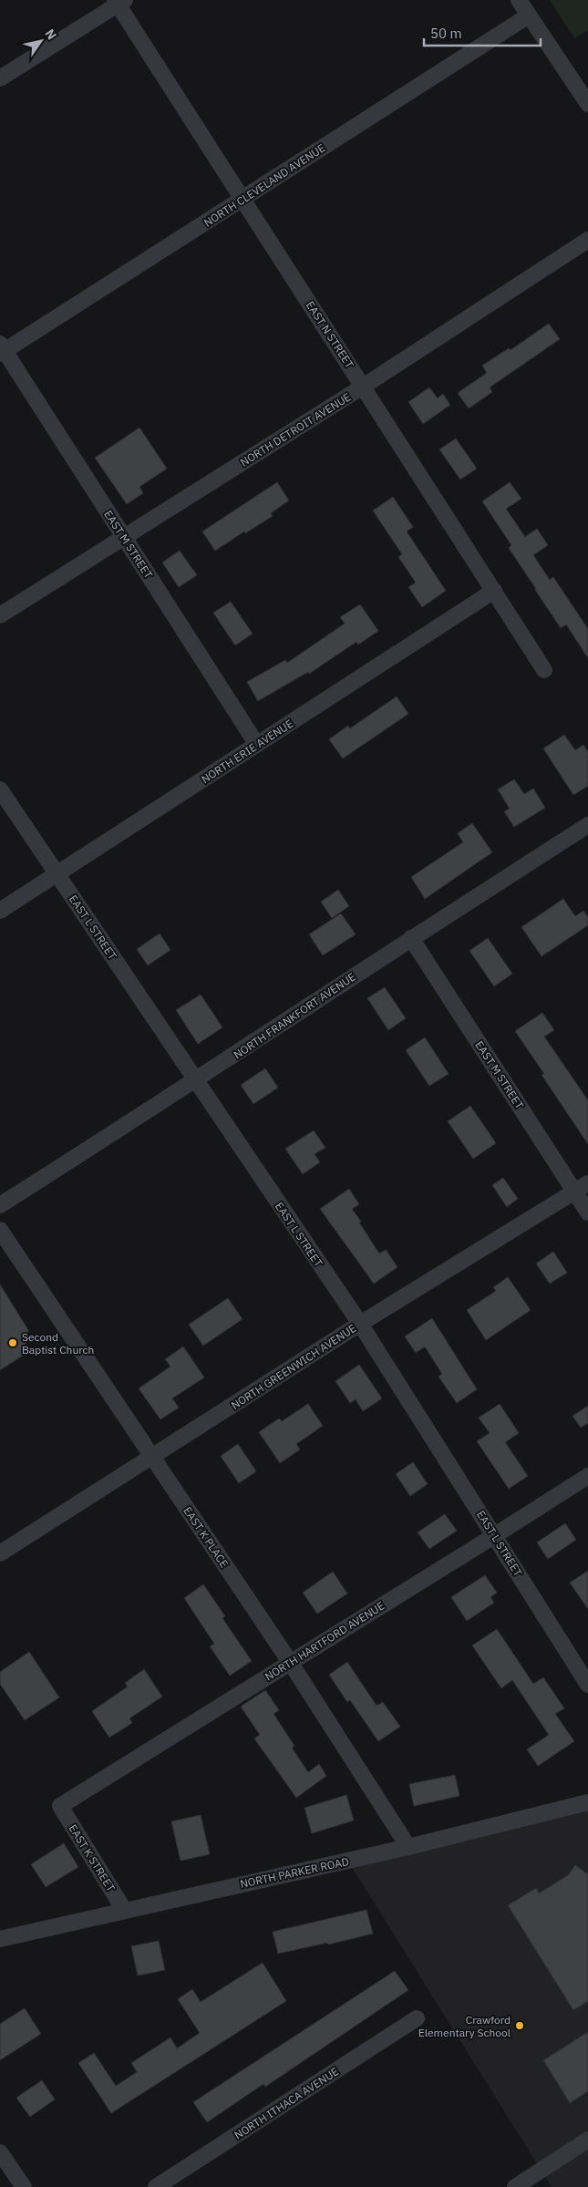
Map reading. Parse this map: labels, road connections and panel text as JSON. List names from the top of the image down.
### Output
{
  "streets": {
    "street": [
      "NORTH CLEVELAND AVENUE",
      "EAST N STREET",
      "NORTH DETROIT AVENUE",
      "EAST M STREET",
      "NORTH ERIE AVENUE",
      "EAST L STREET",
      "NORTH FRANKFORT AVENUE",
      "NORTH GREENWICH AVENUE",
      "EAST K PLACE",
      "NORTH HARTFORD AVENUE",
      "EAST K STREET",
      "NORTH PARKER ROAD",
      "NORTH ITHACA AVENUE"
    ]
  },
  "crossings": [
    ["NORTH CLEVELAND AVENUE", "EAST N STREET"],
    ["NORTH CLEVELAND AVENUE", "EAST M STREET"],
    ["EAST N STREET", "NORTH DETROIT AVENUE"],
    ["EAST N STREET", "NORTH ERIE AVENUE"],
    ["NORTH DETROIT AVENUE", "EAST M STREET"],
    ["EAST M STREET", "NORTH ERIE AVENUE"],
    ["EAST M STREET", "NORTH FRANKFORT AVENUE"],
    ["EAST M STREET", "NORTH GREENWICH AVENUE"],
    ["NORTH ERIE AVENUE", "EAST L STREET"],
    ["EAST L STREET", "NORTH FRANKFORT AVENUE"],
    ["EAST L STREET", "NORTH GREENWICH AVENUE"],
    ["EAST L STREET", "NORTH HARTFORD AVENUE"],
    ["NORTH GREENWICH AVENUE", "EAST K PLACE"],
    ["EAST K PLACE", "NORTH HARTFORD AVENUE"],
    ["EAST K PLACE", "NORTH PARKER ROAD"],
    ["NORTH HARTFORD AVENUE", "EAST K STREET"],
    ["EAST K STREET", "NORTH PARKER ROAD"]
  ],
  "places": ["Second Baptist Church", "Crawford Elementary School"],
  "scale_bar": "50 m",
  "north": "top right"
}
